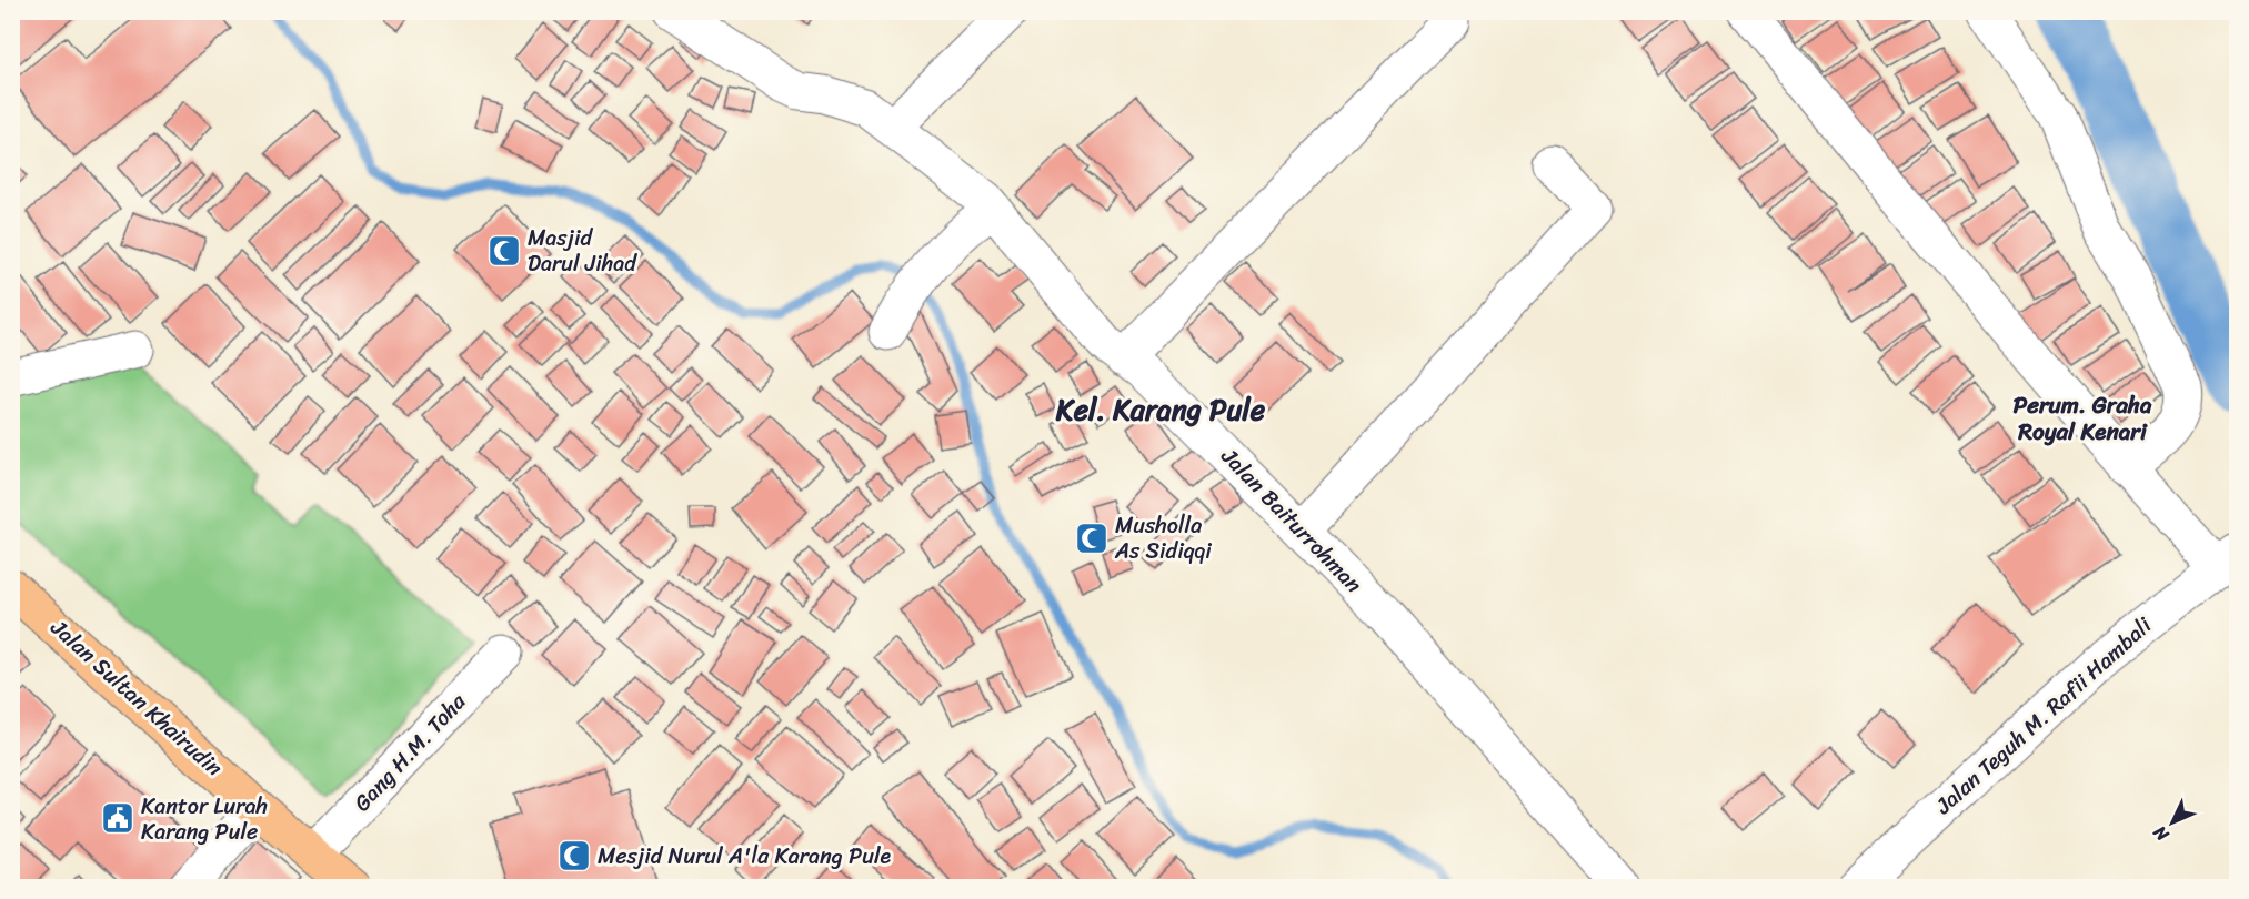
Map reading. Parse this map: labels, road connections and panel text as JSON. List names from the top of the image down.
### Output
{
  "streets": {
    "main road": ["Jalan Sultan Khairudin"],
    "street": ["Jalan Baiturrohman", "Jalan Teguh M. Rafii Hambali", "Gang H.M. Toha"]
  },
  "crossings": [
    ["Jalan Sultan Khairudin", "Gang H.M. Toha"]
  ],
  "districts": ["Perum. Graha Royal Kenari", "Kel. Karang Pule"],
  "places": {
    "mosque": ["Masjid Darul Jihad", "Musholla As Sidiqqi", "Mesjid Nurul A'la Karang Pule"],
    "public building": ["Kantor Lurah Karang Pule"]
  },
  "north": "bottom left"
}
